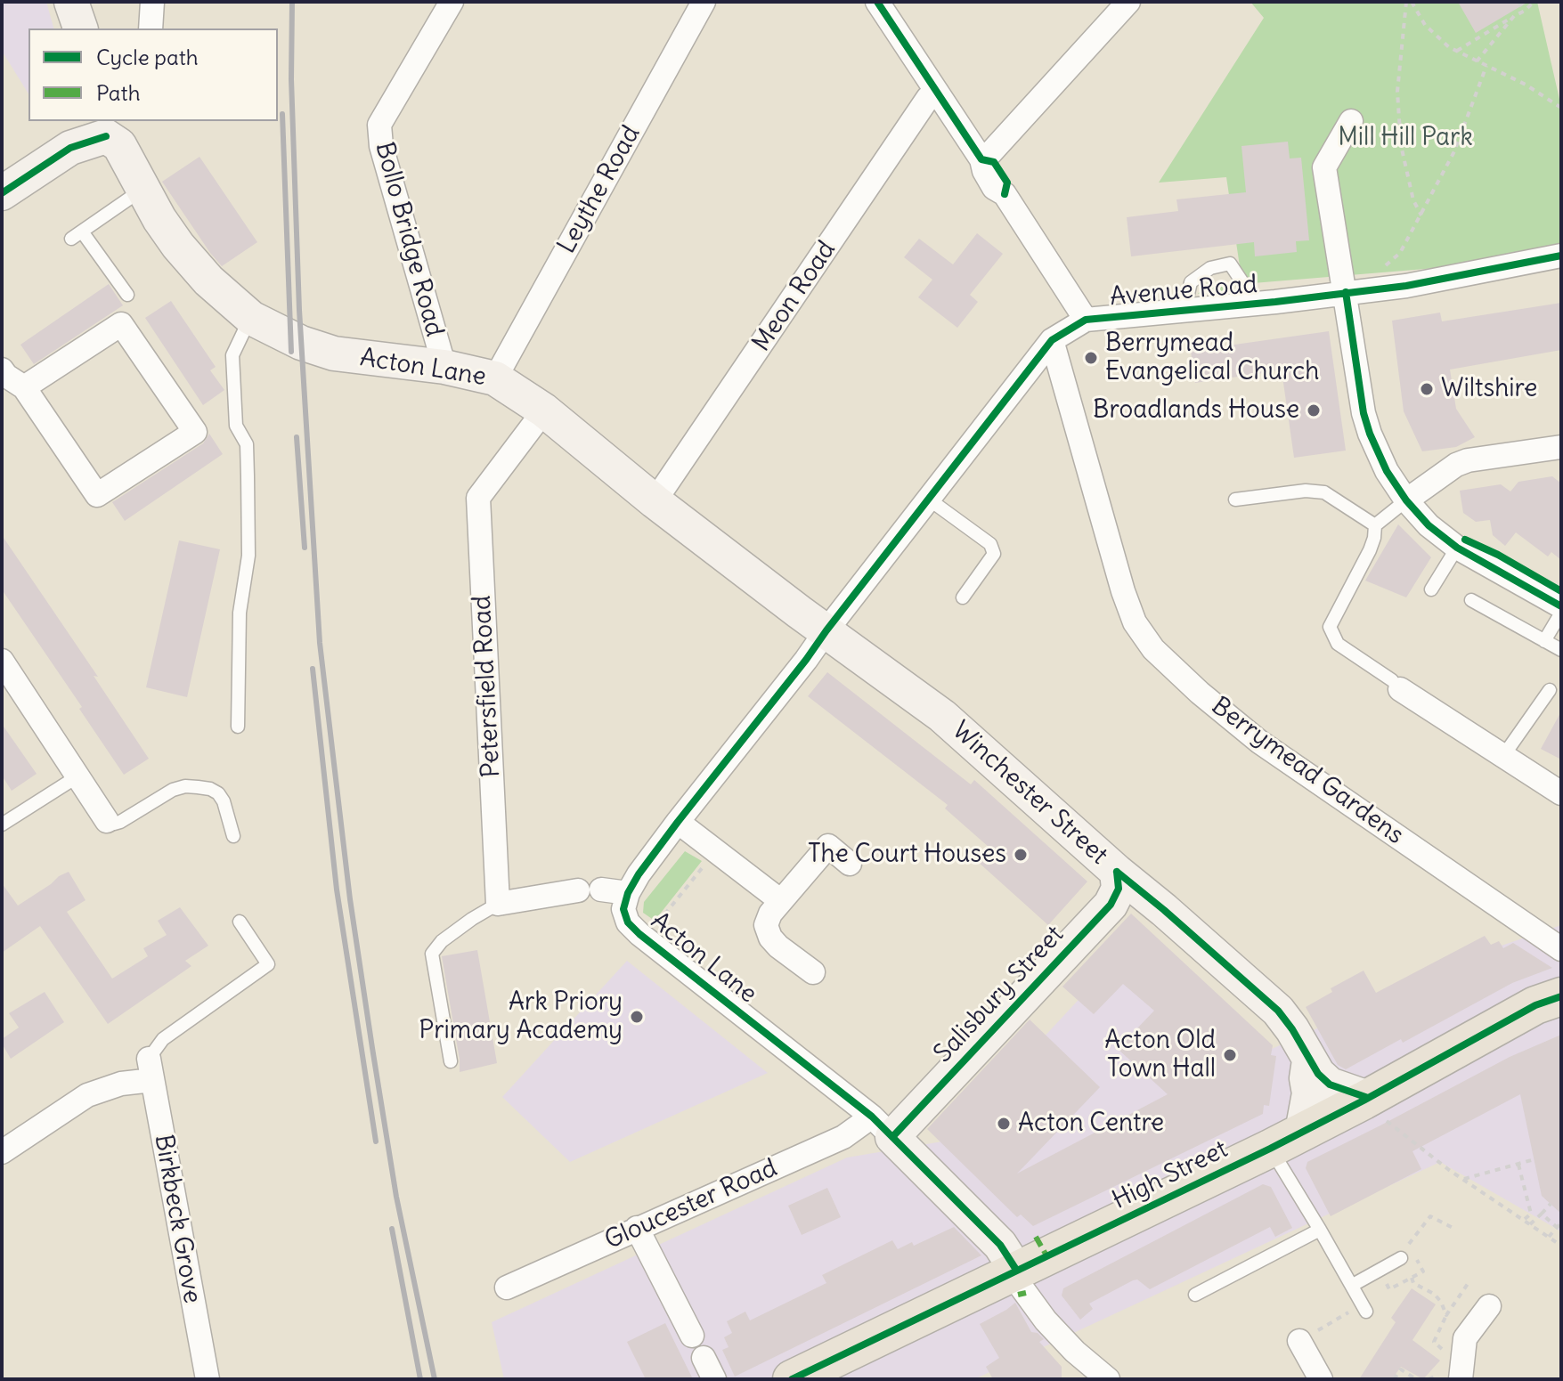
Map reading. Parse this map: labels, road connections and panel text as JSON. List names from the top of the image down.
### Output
{
  "streets": {
    "main road": [
      "Acton Lane",
      "Winchester Street",
      "Salisbury Street",
      "High Street"
    ],
    "street": [
      "Leythe Road",
      "Bollo Bridge Road",
      "Avenue Road",
      "Meon Road",
      "Petersfield Road",
      "Berrymead Gardens",
      "Gloucester Road",
      "Birkbeck Grove"
    ]
  },
  "crossings": [
    ["Leythe Road", "Acton Lane"],
    ["Bollo Bridge Road", "Acton Lane"],
    ["Avenue Road", "Acton Lane"],
    ["Avenue Road", "Berrymead Gardens"],
    ["Avenue Road", "Winchester Street"],
    ["Meon Road", "Acton Lane"],
    ["Acton Lane", "Petersfield Road"],
    ["Acton Lane", "Winchester Street"],
    ["Acton Lane", "Salisbury Street"],
    ["Acton Lane", "High Street"],
    ["Acton Lane", "Gloucester Road"],
    ["Winchester Street", "High Street"],
    ["Salisbury Street", "Gloucester Road"]
  ],
  "parks": ["Mill Hill Park"],
  "places": [
    "Berrymead Evangelical Church",
    "Wiltshire",
    "Broadlands House",
    "The Court Houses",
    "Ark Priory Primary Academy",
    "Acton Old Town Hall",
    "Acton Centre"
  ],
  "legend": ["Cycle path", "Path"]
}
